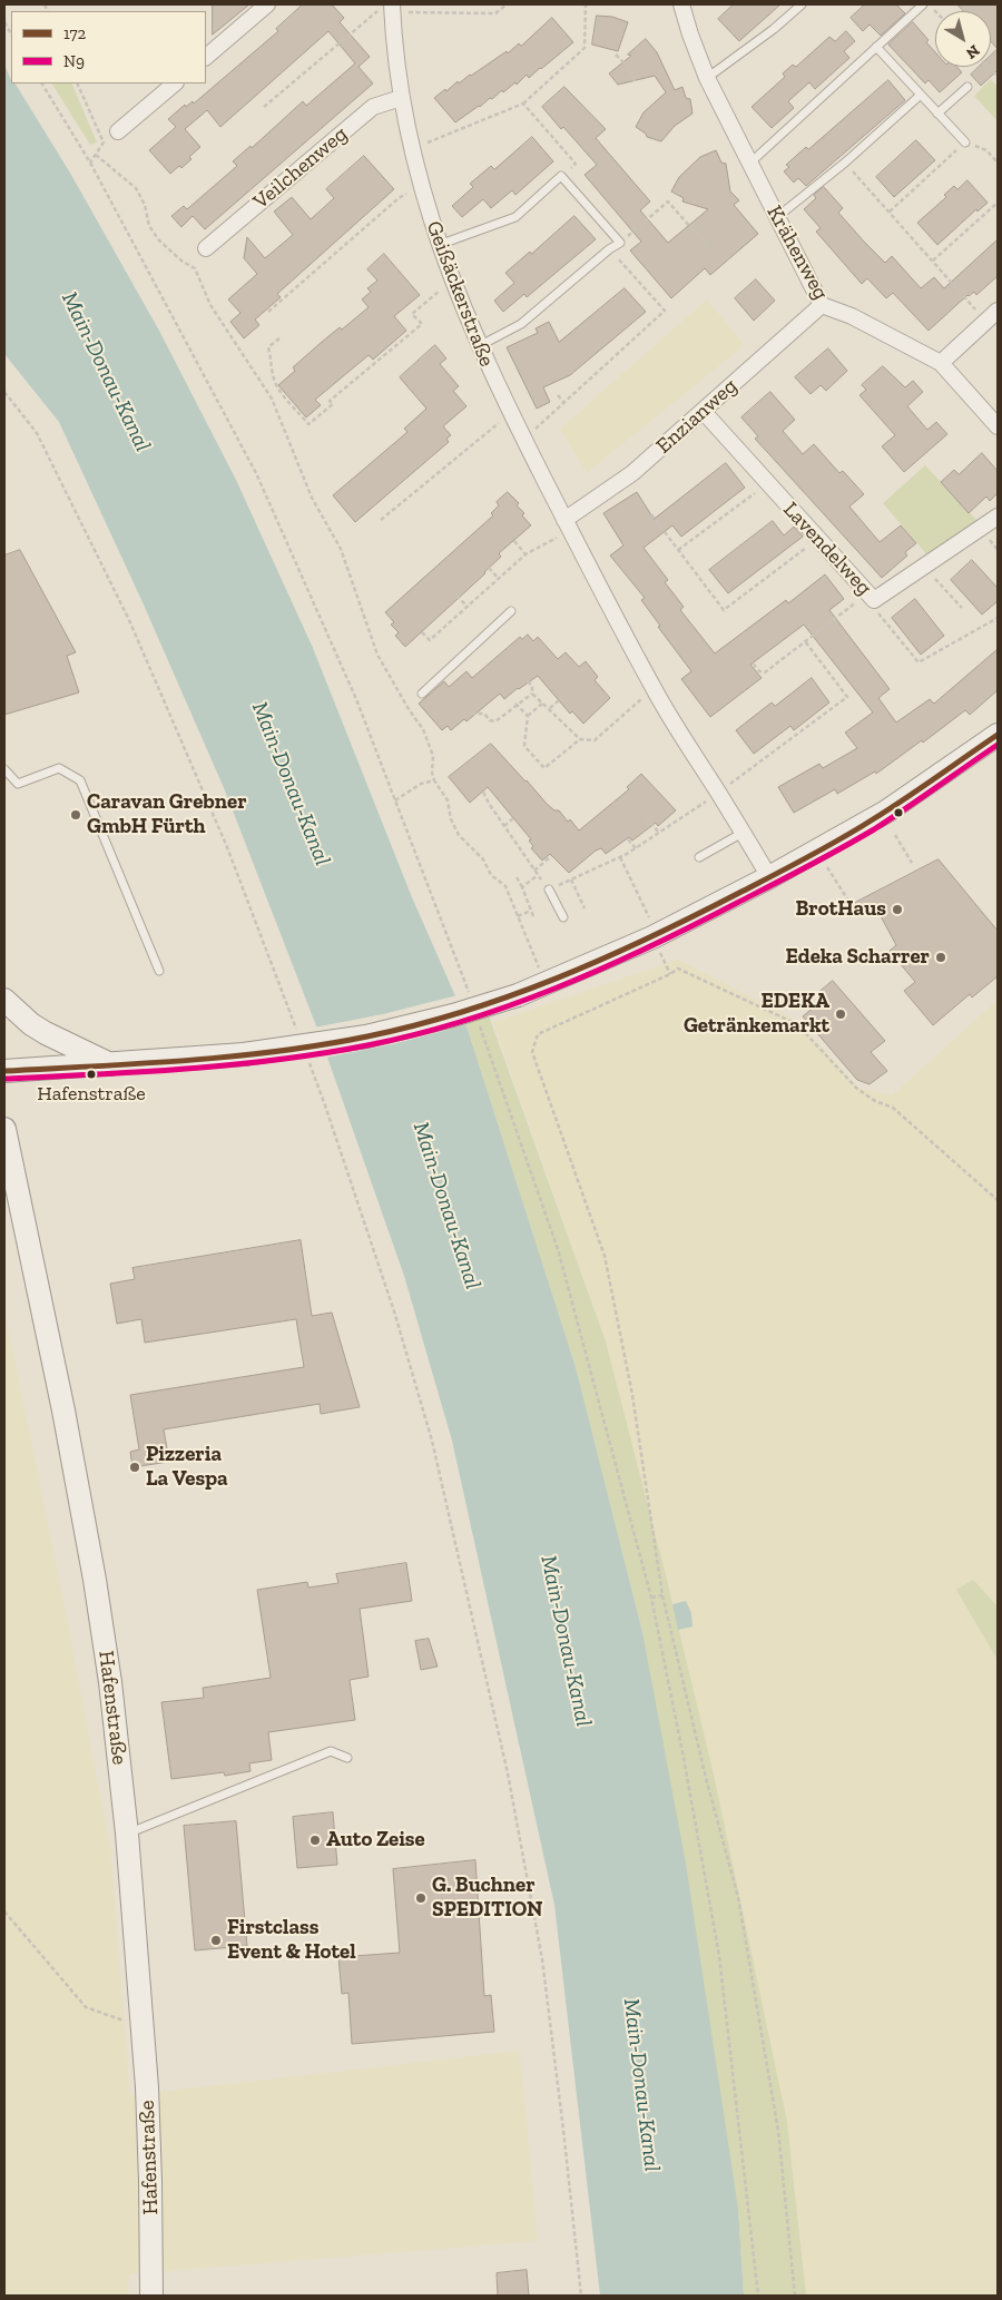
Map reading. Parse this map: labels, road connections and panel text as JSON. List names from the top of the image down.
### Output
{
  "streets": {
    "street": [
      "Veilchenweg",
      "Krähenweg",
      "Geißäckerstraße",
      "Enzianweg",
      "Lavendelweg",
      "Hafenstraße"
    ]
  },
  "crossings": [
    ["Veilchenweg", "Geißäckerstraße"],
    ["Krähenweg", "Enzianweg"],
    ["Geißäckerstraße", "Enzianweg"],
    ["Enzianweg", "Lavendelweg"]
  ],
  "water": ["Main-Donau-Kanal"],
  "places": [
    "Caravan Grebner GmbH Fürth",
    "BrotHaus",
    "Edeka Scharrer",
    "EDEKA Getränkemarkt",
    "Hafenstraße",
    "Pizzeria La Vespa",
    "Auto Zeise",
    "G. Buchner SPEDITION",
    "Firstclass Event & Hotel"
  ],
  "lines": ["transit line 172", "transit line N9"],
  "legend": ["172", "N9"],
  "north": "bottom right"
}
